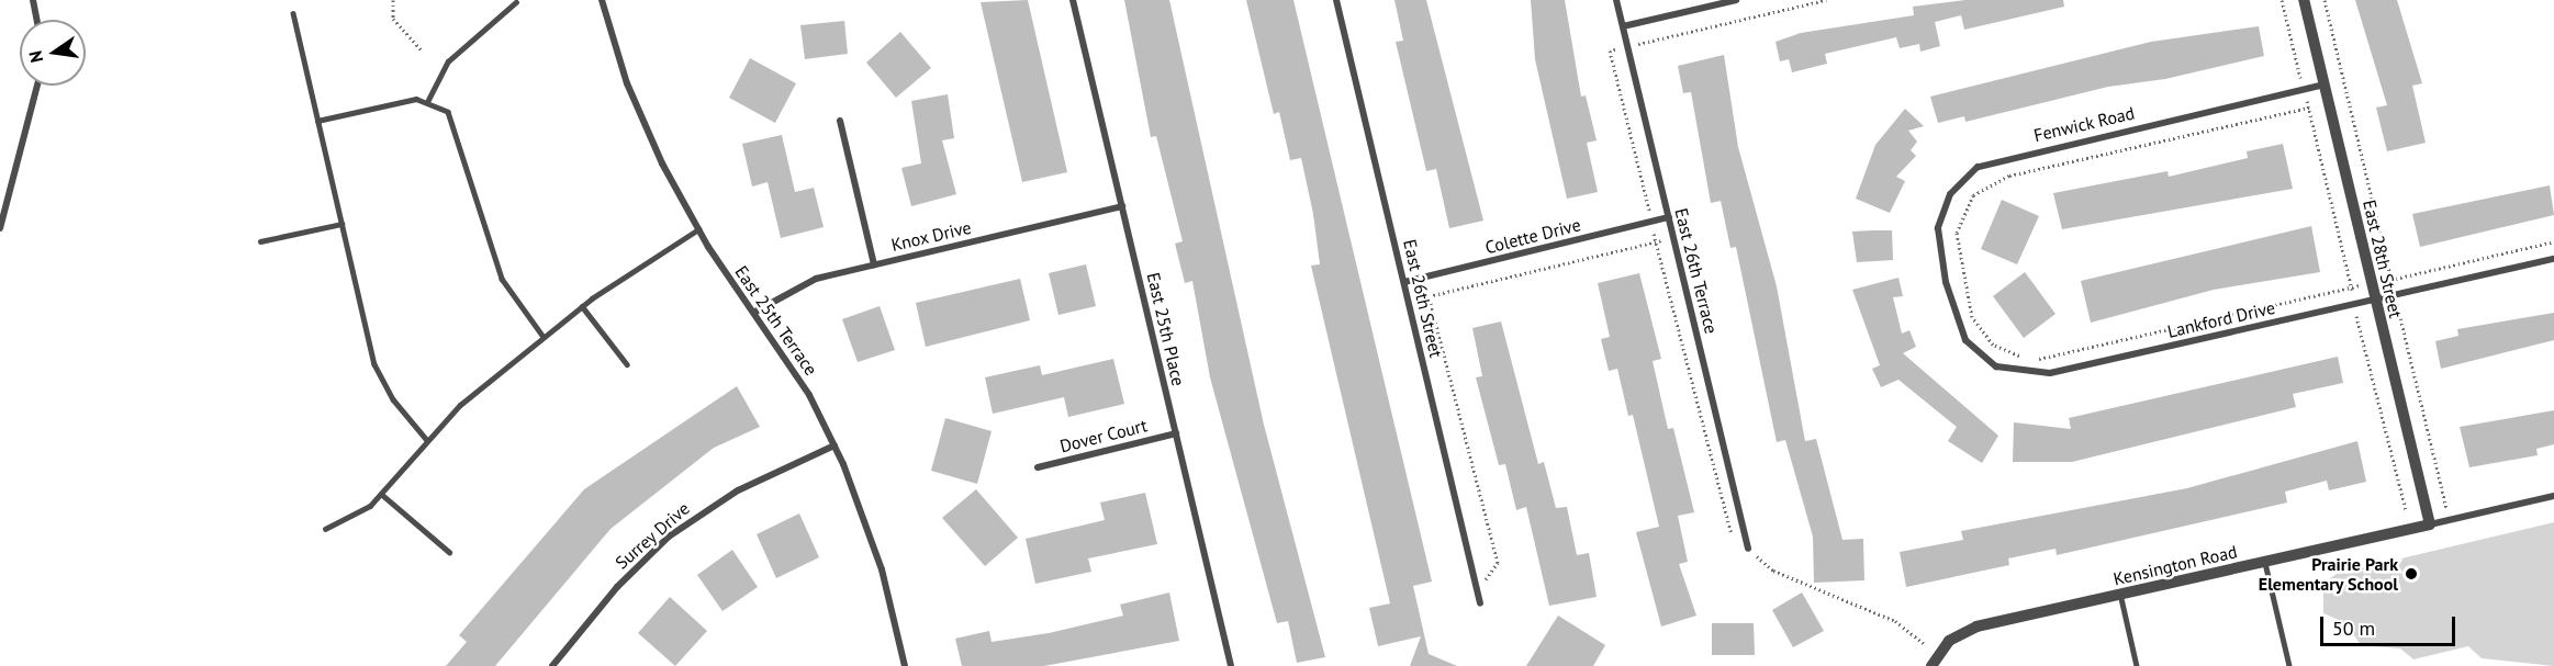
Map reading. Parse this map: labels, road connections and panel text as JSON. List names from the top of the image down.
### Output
{
  "streets": {
    "street": [
      "Fenwick Road",
      "Knox Drive",
      "Colette Drive",
      "East 28th Street",
      "East 26th Terrace",
      "East 26th Street",
      "Lankford Drive",
      "East 25th Terrace",
      "East 25th Place",
      "Dover Court",
      "Surrey Drive",
      "Kensington Road"
    ]
  },
  "crossings": [
    ["Fenwick Road", "East 28th Street"],
    ["Fenwick Road", "Lankford Drive"],
    ["Knox Drive", "East 25th Terrace"],
    ["Knox Drive", "East 25th Place"],
    ["Colette Drive", "East 26th Terrace"],
    ["Colette Drive", "East 26th Street"],
    ["East 28th Street", "Lankford Drive"],
    ["East 28th Street", "Kensington Road"],
    ["East 25th Terrace", "Surrey Drive"],
    ["East 25th Place", "Dover Court"]
  ],
  "places": ["Prairie Park Elementary School"],
  "scale_bar": "50 m",
  "north": "left"
}
